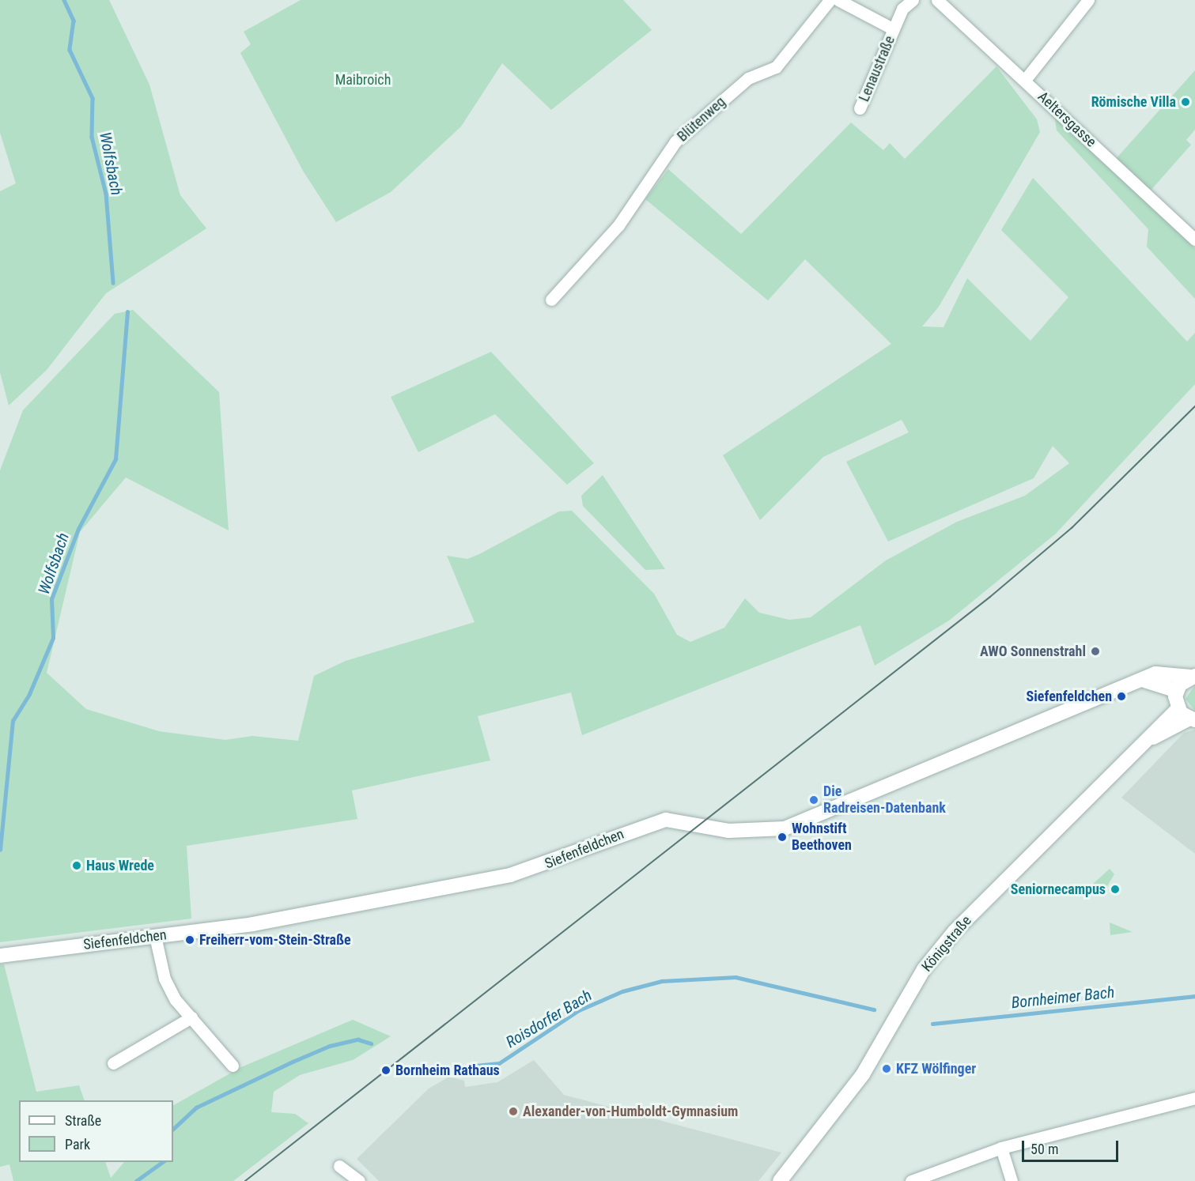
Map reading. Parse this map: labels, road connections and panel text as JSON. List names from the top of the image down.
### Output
{
  "streets": {
    "street": [
      "Lenaustraße",
      "Blütenweg",
      "Aeltersgasse",
      "Siefenfeldchen",
      "Königstraße"
    ]
  },
  "water": ["Wolfsbach", "Bornheimer Bach", "Roisdorfer Bach"],
  "parks": ["Maibroich"],
  "places": [
    "Römische Villa",
    "AWO Sonnenstrahl",
    "Siefenfeldchen",
    "Die Radreisen-Datenbank",
    "Wohnstift Beethoven",
    "Haus Wrede",
    "Seniornecampus",
    "Freiherr-vom-Stein-Straße",
    "KFZ Wölfinger",
    "Bornheim Rathaus",
    "Alexander-von-Humboldt-Gymnasium"
  ],
  "legend": ["Straße", "Park"],
  "scale_bar": "50 m"
}
